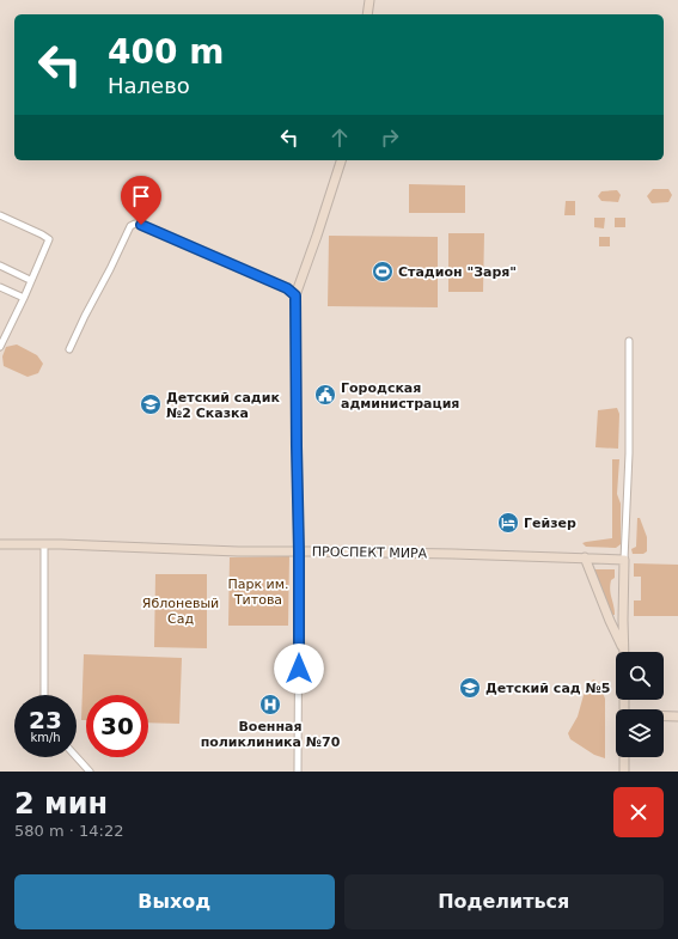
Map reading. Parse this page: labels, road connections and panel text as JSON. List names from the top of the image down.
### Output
{
  "streets": {
    "street": ["ПРОСПЕКТ МИРА"]
  },
  "parks": ["Парк им. Титова", "Яблоневый Сад"],
  "places": {
    "sports": ["Стадион \"Заря\""],
    "public building": ["Городская администрация"],
    "school or university": ["Детский садик №2 Сказка", "Детский сад №5"],
    "hotel": ["Гейзер"],
    "hospital": ["Военная поликлиника №70"]
  },
  "page": {
    "turn": ["400 m", "Налево"],
    "speed": "23 km/h",
    "limit": "30",
    "heading": ["2 мин", "580 m · 14:22"],
    "buttons": ["Выход", "Поделиться"]
  }
}
